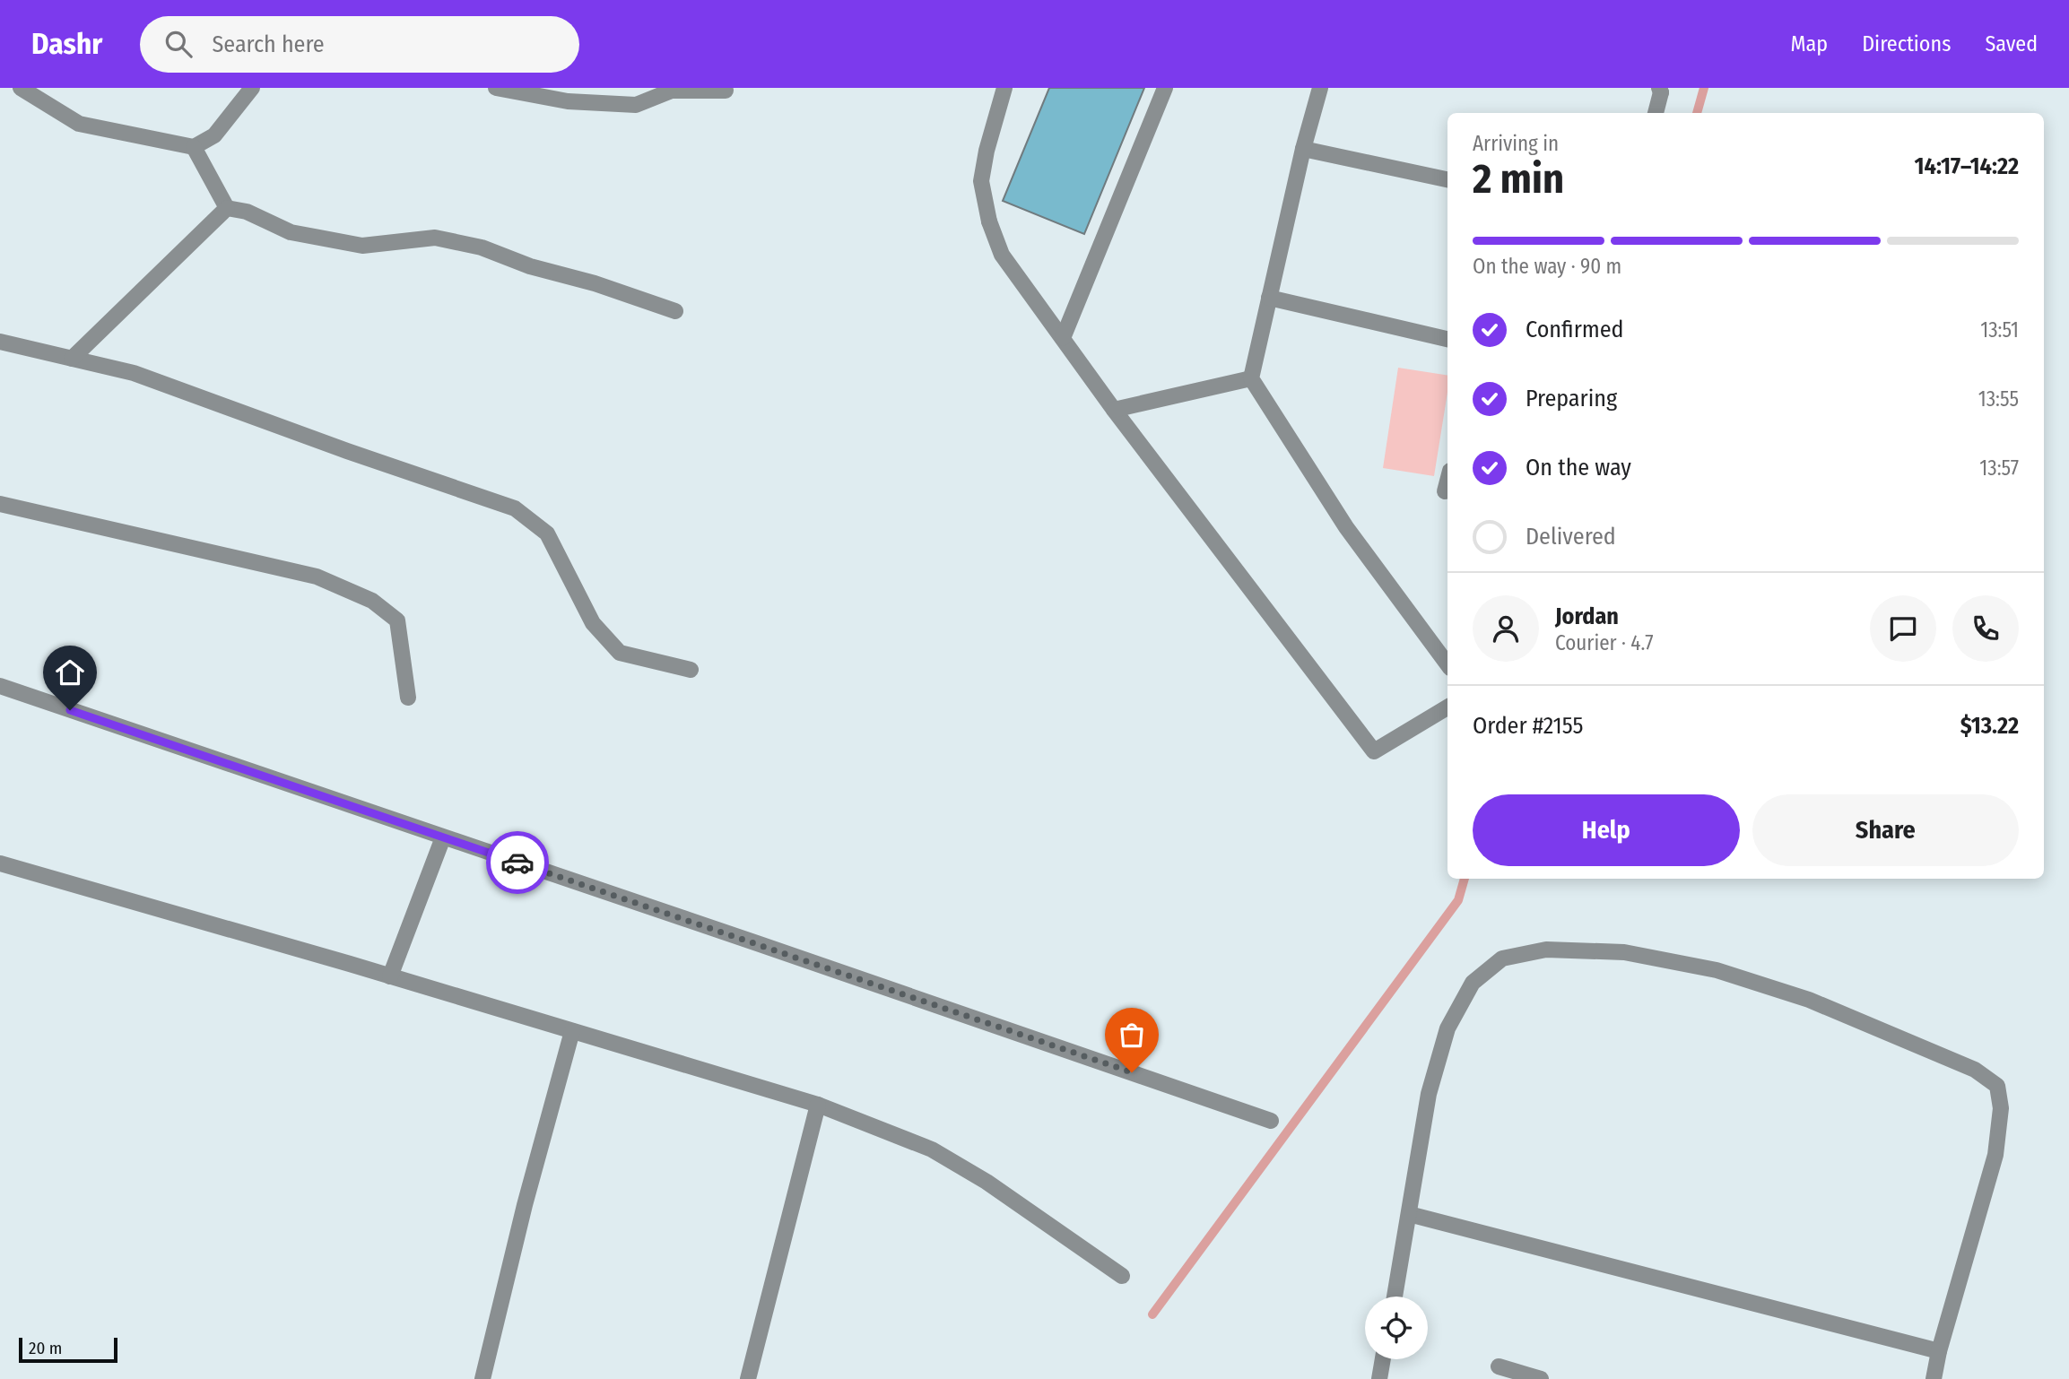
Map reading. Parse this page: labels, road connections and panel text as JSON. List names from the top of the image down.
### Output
{
  "scale_bar": "20 m",
  "page": {
    "header": "Dashr",
    "search": "Search here",
    "nav": ["Map", "Directions", "Saved"],
    "heading": ["2 min", "Arriving in", "14:17–14:22"],
    "panel": [
      "Jordan",
      "Courier · 4.7",
      "Order #2155",
      "$13.22"
    ],
    "bar": "On the way · 90 m",
    "list": [
      ["Confirmed", "13:51"],
      ["Preparing", "13:55"],
      ["On the way", "13:57"],
      "Delivered"
    ],
    "buttons": ["Help", "Share"],
    "scale": "20 m"
  }
}
